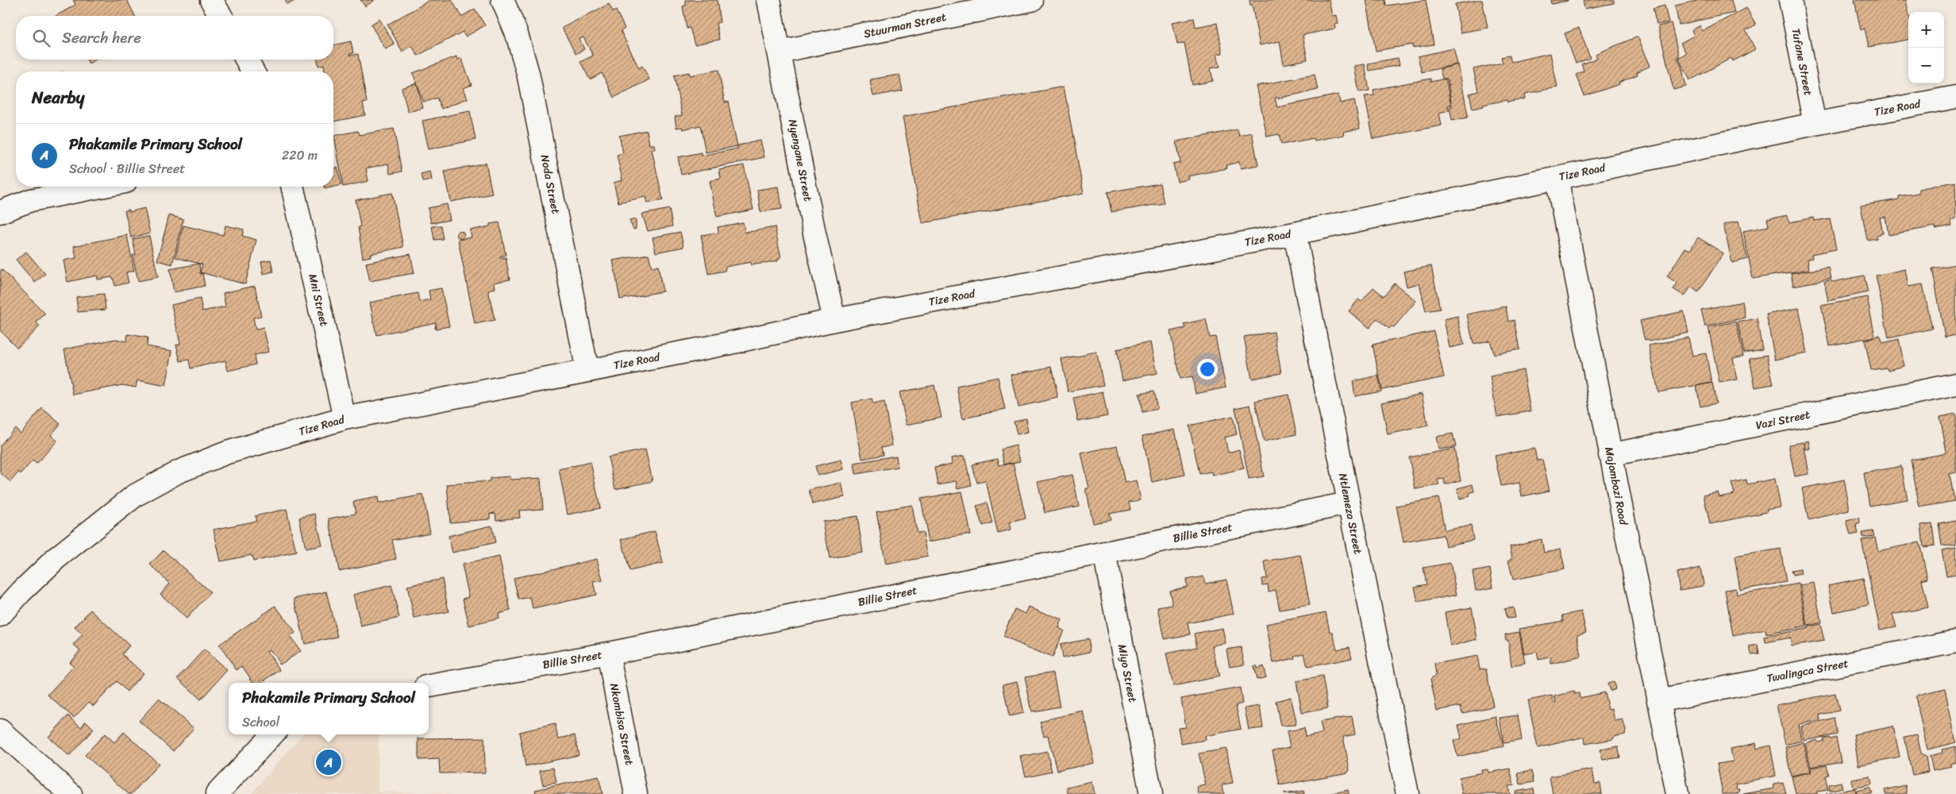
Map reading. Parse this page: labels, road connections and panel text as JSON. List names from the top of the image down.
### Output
{
  "streets": {
    "street": [
      "Stuurman Street",
      "Tufane Street",
      "Tize Road",
      "Nyengane Street",
      "Noda Street",
      "Mni Street",
      "Vazi Street",
      "Majombozi Road",
      "Ntlemeza Street",
      "Billie Street",
      "Twalingca Street",
      "Miyo Street",
      "Nkombisa Street"
    ]
  },
  "crossings": [
    ["Stuurman Street", "Nyengane Street"],
    ["Tufane Street", "Tize Road"],
    ["Tize Road", "Nyengane Street"],
    ["Tize Road", "Noda Street"],
    ["Tize Road", "Mni Street"],
    ["Tize Road", "Majombozi Road"],
    ["Tize Road", "Ntlemeza Street"],
    ["Vazi Street", "Majombozi Road"],
    ["Majombozi Road", "Twalingca Street"],
    ["Ntlemeza Street", "Billie Street"],
    ["Billie Street", "Miyo Street"],
    ["Billie Street", "Nkombisa Street"]
  ],
  "page": {
    "map_buttons": ["+", "−"],
    "search": "Search here",
    "heading": "Nearby",
    "list": [
      {
        "mark": "A",
        "name": "Phakamile Primary School",
        "note": "School · Billie Street",
        "value": "220 m"
      }
    ],
    "popup": ["Phakamile Primary School", "School"],
    "pins": "A"
  }
}
